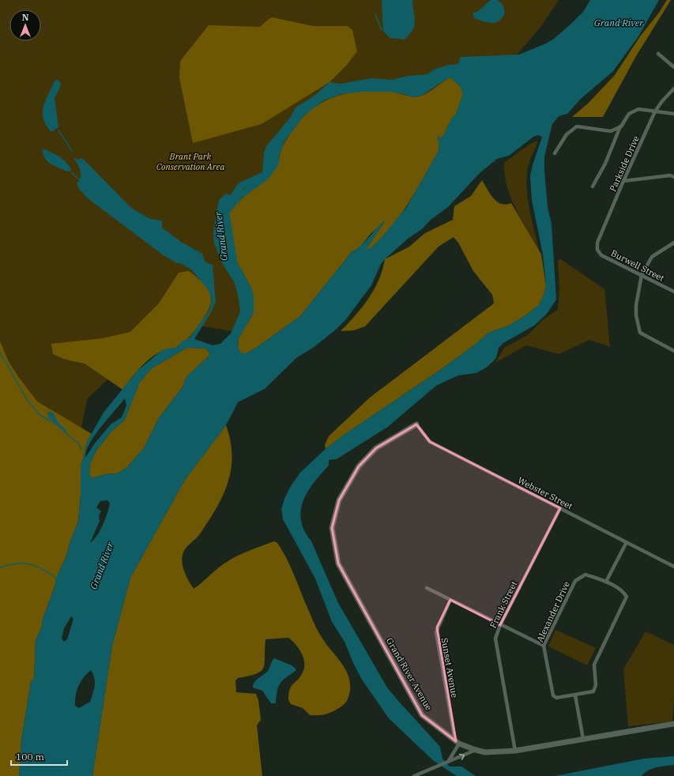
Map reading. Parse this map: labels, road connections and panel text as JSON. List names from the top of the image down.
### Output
{
  "streets": {
    "street": [
      "Parkside Drive",
      "Burwell Street",
      "Webster Street",
      "Frank Street",
      "Alexander Drive",
      "Sunset Avenue",
      "Grand River Avenue"
    ]
  },
  "crossings": [
    ["Parkside Drive", "Burwell Street"],
    ["Webster Street", "Frank Street"],
    ["Webster Street", "Grand River Avenue"],
    ["Frank Street", "Grand River Avenue"],
    ["Sunset Avenue", "Grand River Avenue"]
  ],
  "water": ["Grand River"],
  "parks": ["Brant Park Conservation Area"],
  "scale_bar": "100 m",
  "north": "top"
}
